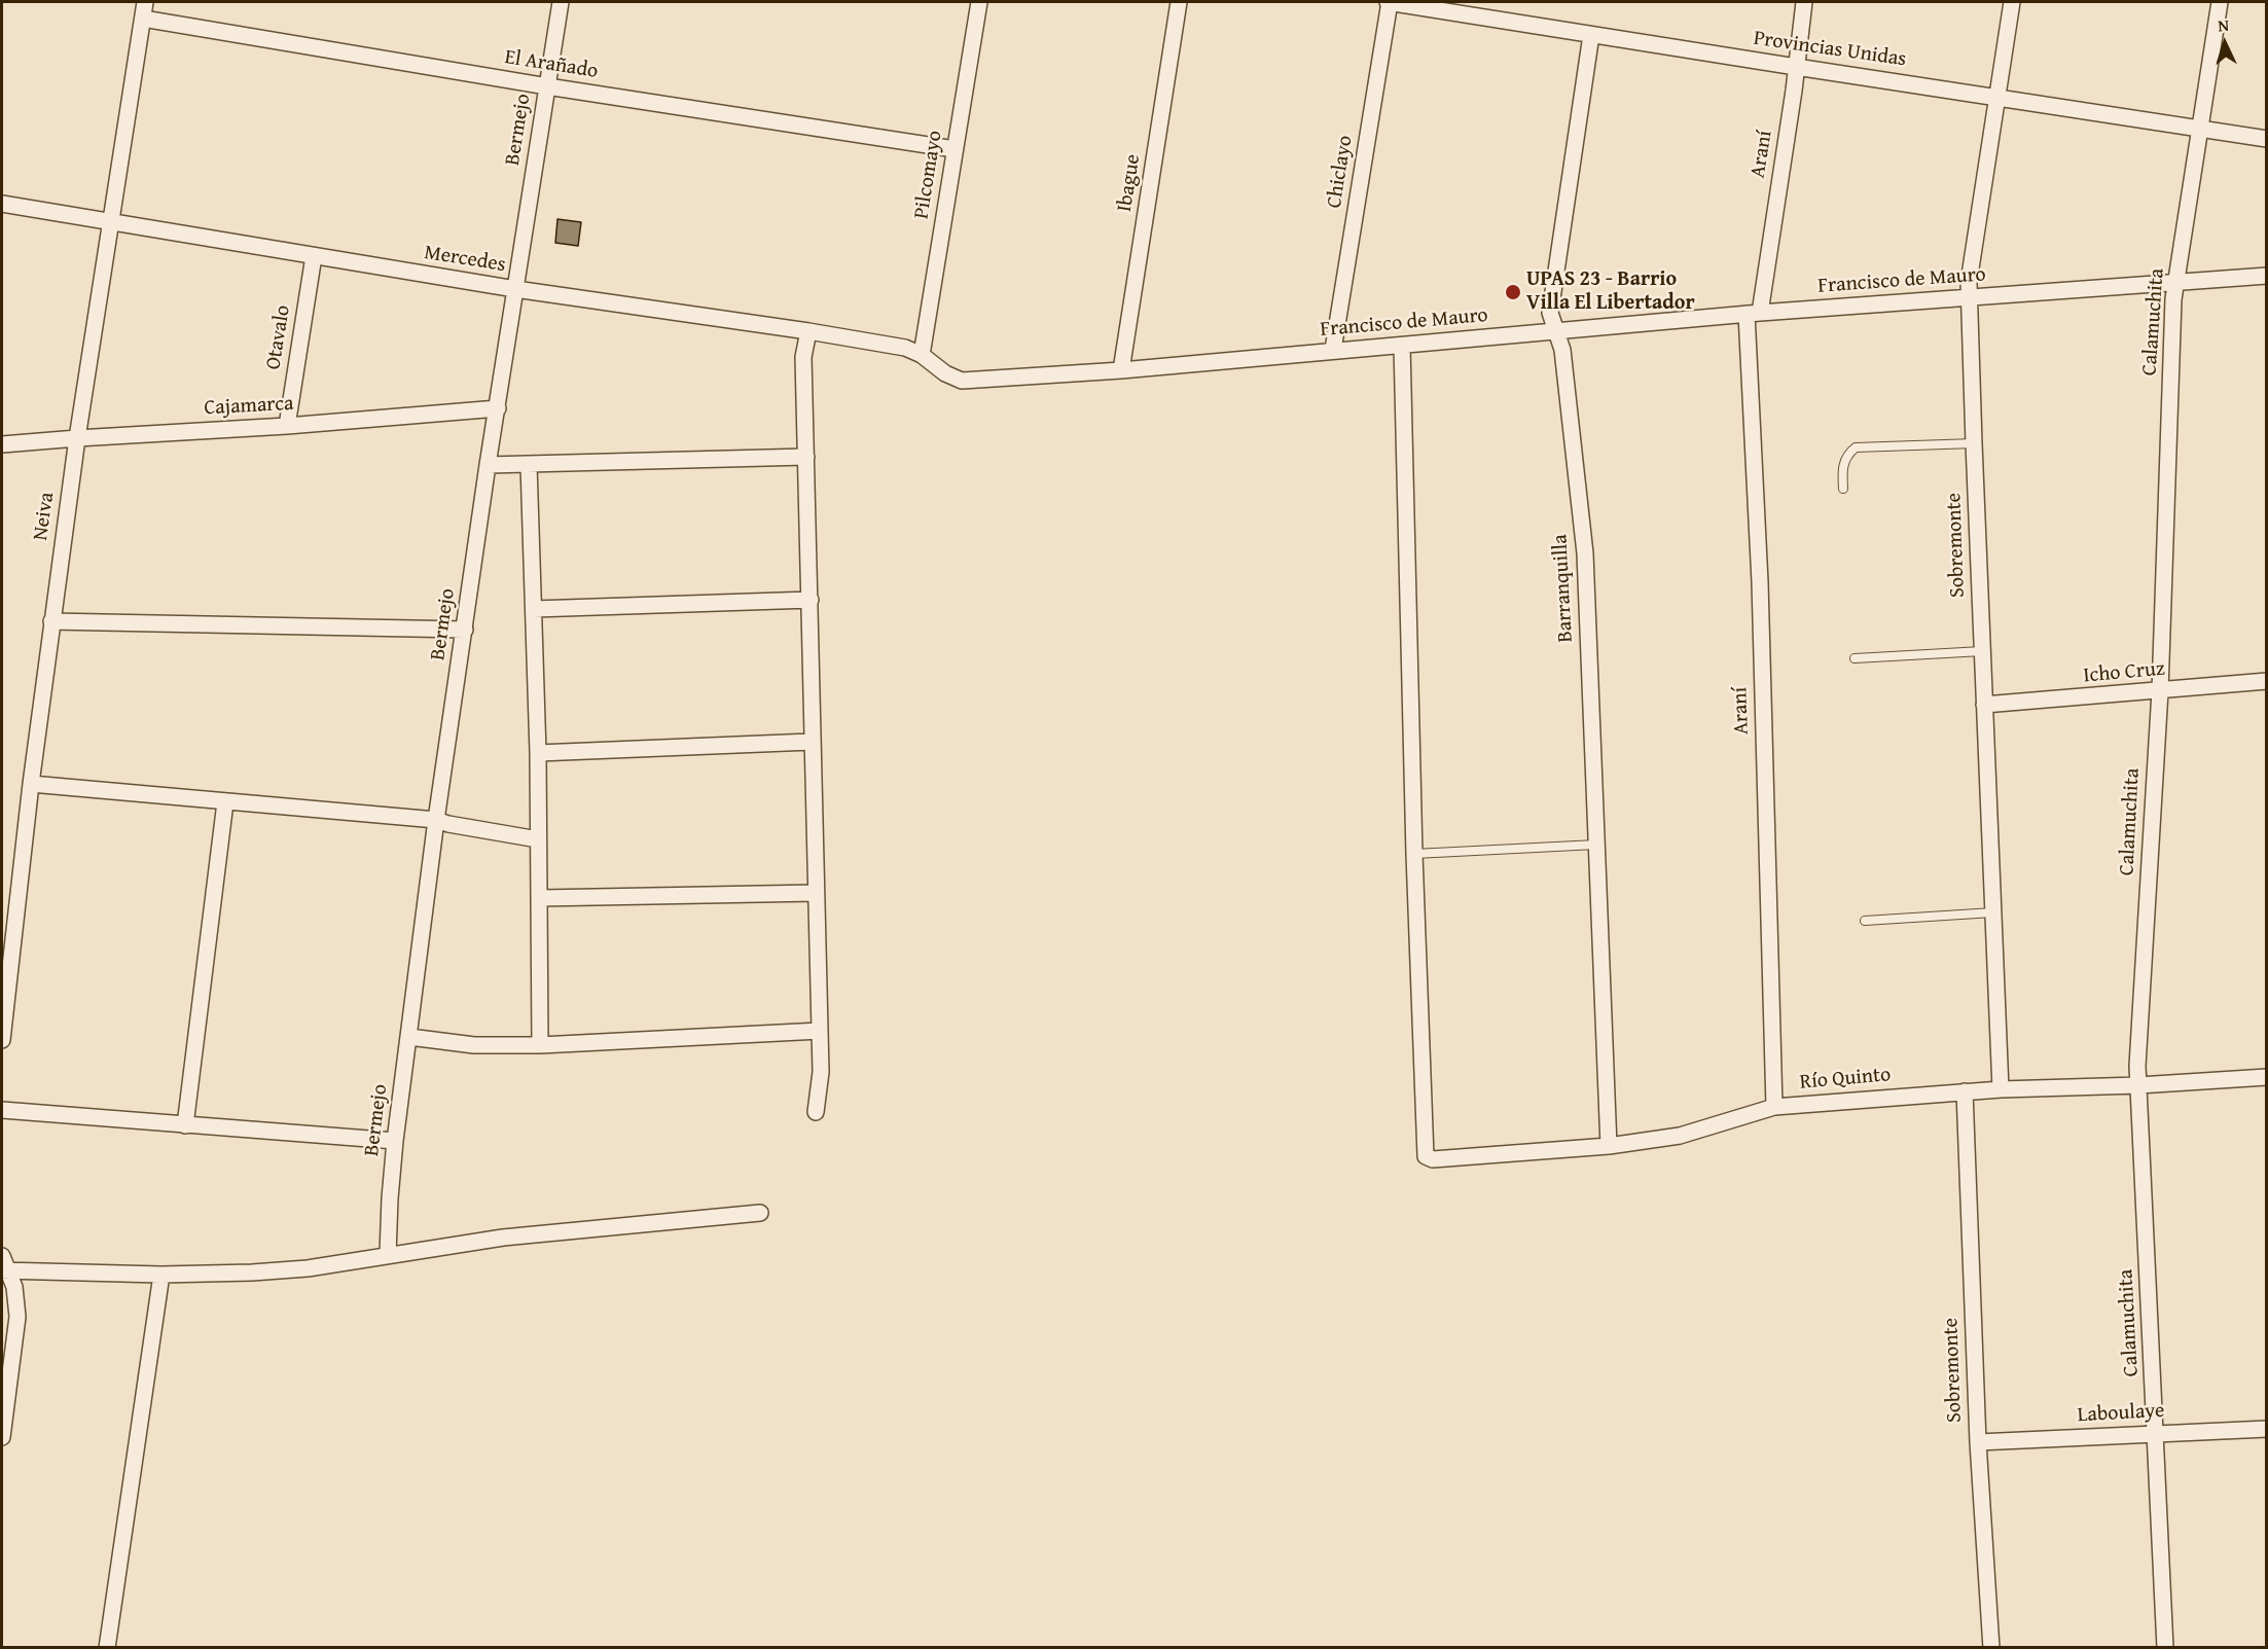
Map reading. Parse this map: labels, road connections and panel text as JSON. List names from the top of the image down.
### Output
{
  "streets": {
    "street": [
      "Provincias Unidas",
      "El Arañado",
      "Bermejo",
      "Araní",
      "Chiclayo",
      "Pilcomayo",
      "Ibague",
      "Mercedes",
      "Francisco de Mauro",
      "Calamuchita",
      "Otavalo",
      "Cajamarca",
      "Neiva",
      "Sobremonte",
      "Barranquilla",
      "Icho Cruz",
      "Río Quinto",
      "Laboulaye"
    ]
  },
  "crossings": [
    ["Provincias Unidas", "Araní"],
    ["Provincias Unidas", "Chiclayo"],
    ["Provincias Unidas", "Calamuchita"],
    ["Provincias Unidas", "Sobremonte"],
    ["Provincias Unidas", "Barranquilla"],
    ["El Arañado", "Bermejo"],
    ["El Arañado", "Pilcomayo"],
    ["El Arañado", "Neiva"],
    ["Bermejo", "Mercedes"],
    ["Bermejo", "Cajamarca"],
    ["Araní", "Francisco de Mauro"],
    ["Araní", "Río Quinto"],
    ["Chiclayo", "Francisco de Mauro"],
    ["Pilcomayo", "Mercedes"],
    ["Pilcomayo", "Francisco de Mauro"],
    ["Ibague", "Francisco de Mauro"],
    ["Mercedes", "Francisco de Mauro"],
    ["Mercedes", "Otavalo"],
    ["Mercedes", "Neiva"],
    ["Francisco de Mauro", "Calamuchita"],
    ["Francisco de Mauro", "Sobremonte"],
    ["Francisco de Mauro", "Barranquilla"],
    ["Calamuchita", "Icho Cruz"],
    ["Calamuchita", "Río Quinto"],
    ["Calamuchita", "Laboulaye"],
    ["Otavalo", "Cajamarca"],
    ["Cajamarca", "Neiva"],
    ["Sobremonte", "Icho Cruz"],
    ["Sobremonte", "Río Quinto"],
    ["Sobremonte", "Laboulaye"],
    ["Barranquilla", "Río Quinto"]
  ],
  "places": ["UPAS 23 - Barrio Villa El Libertador"],
  "north": "top"
}
